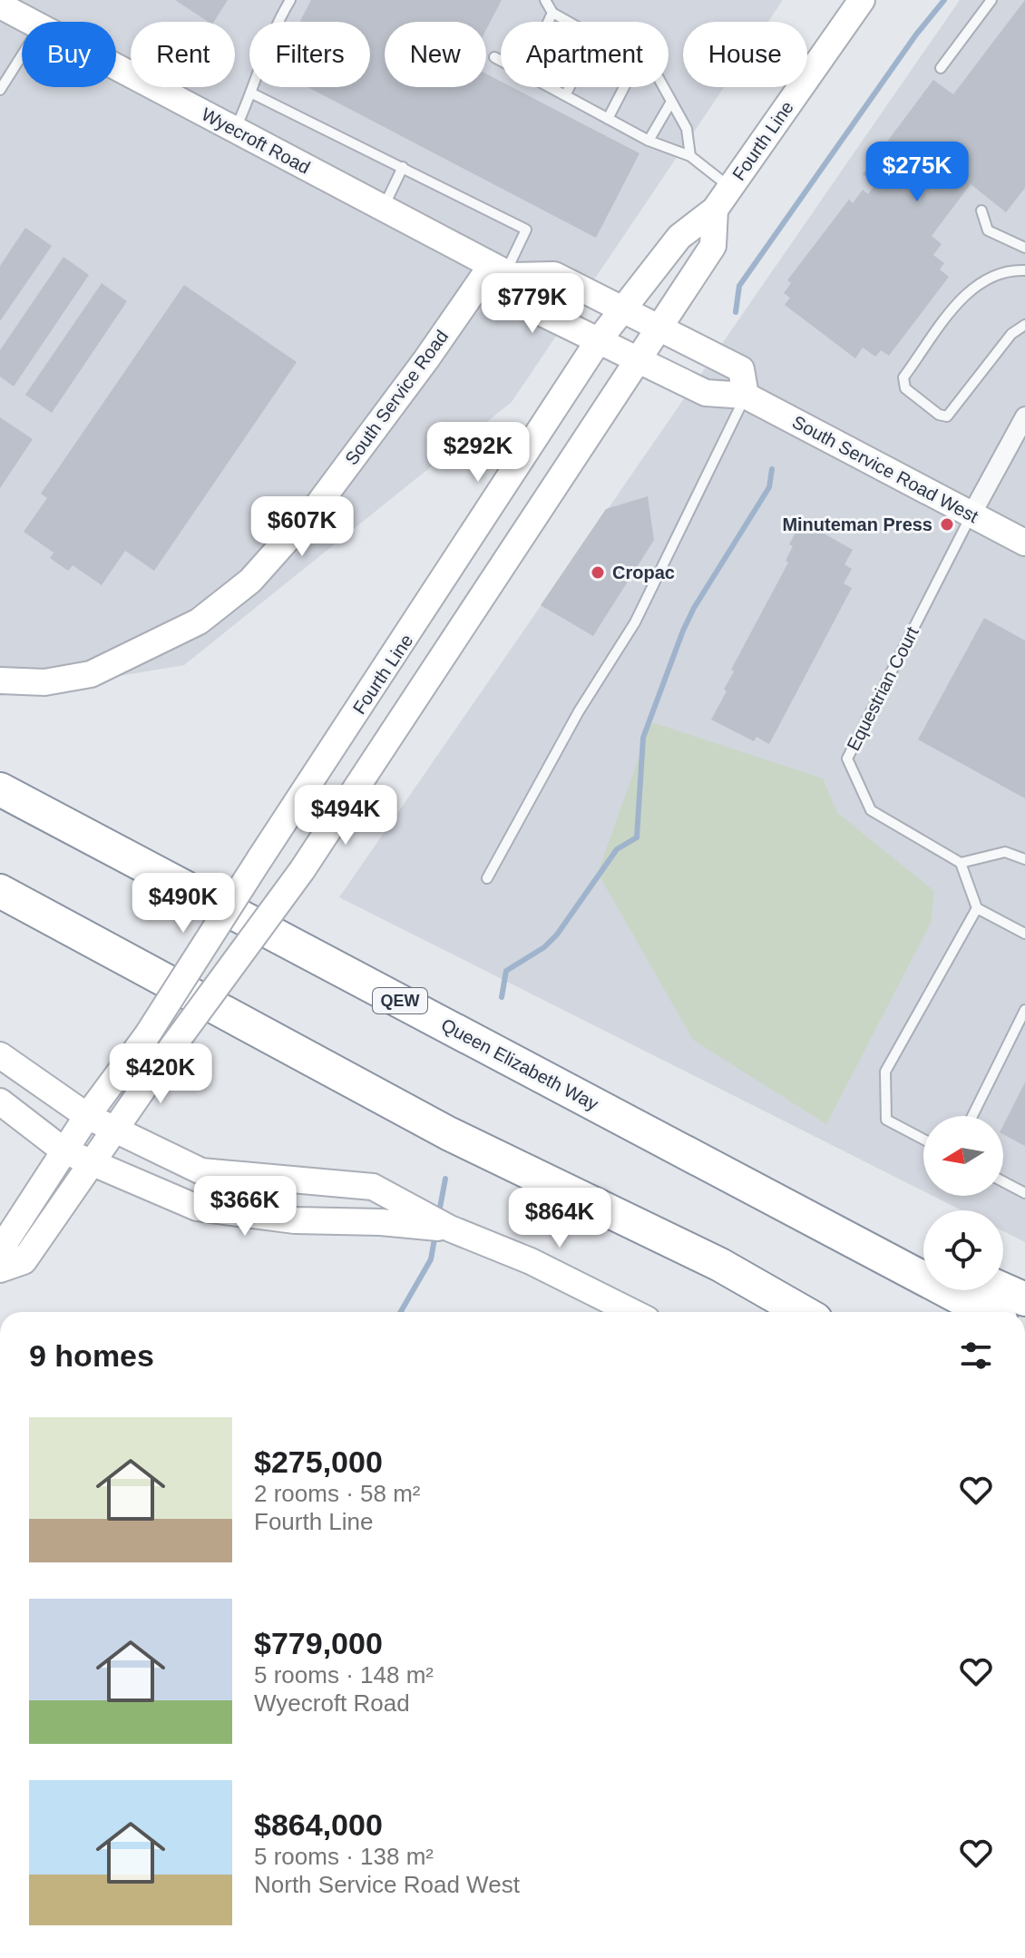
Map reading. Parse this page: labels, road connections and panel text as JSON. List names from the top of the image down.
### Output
{
  "streets": {
    "highway": ["QEW", "Queen Elizabeth Way"],
    "street": [
      "Wyecroft Road",
      "Fourth Line",
      "South Service Road",
      "South Service Road West"
    ],
    "lane": ["Equestrian Court"]
  },
  "crossings": [
    ["Wyecroft Road", "Fourth Line"],
    ["Wyecroft Road", "South Service Road"],
    ["Wyecroft Road", "South Service Road West"],
    ["South Service Road West", "Equestrian Court"]
  ],
  "places": ["Minuteman Press", "Cropac"],
  "north": "left",
  "page": {
    "chip": [
      "Buy",
      "Rent",
      "Filters",
      "New",
      "Apartment",
      "House"
    ],
    "price": [
      "$275K",
      "$779K",
      "$292K",
      "$607K",
      "$494K",
      "$490K",
      "$420K",
      "$366K",
      "$864K"
    ],
    "heading": "9 homes",
    "list": [
      {
        "name": "$275,000",
        "note": "2 rooms · 58 m² · Fourth Line"
      },
      {
        "name": "$779,000",
        "note": "5 rooms · 148 m² · Wyecroft Road"
      },
      {
        "name": "$864,000",
        "note": "5 rooms · 138 m² · North Service Road West"
      }
    ]
  }
}
